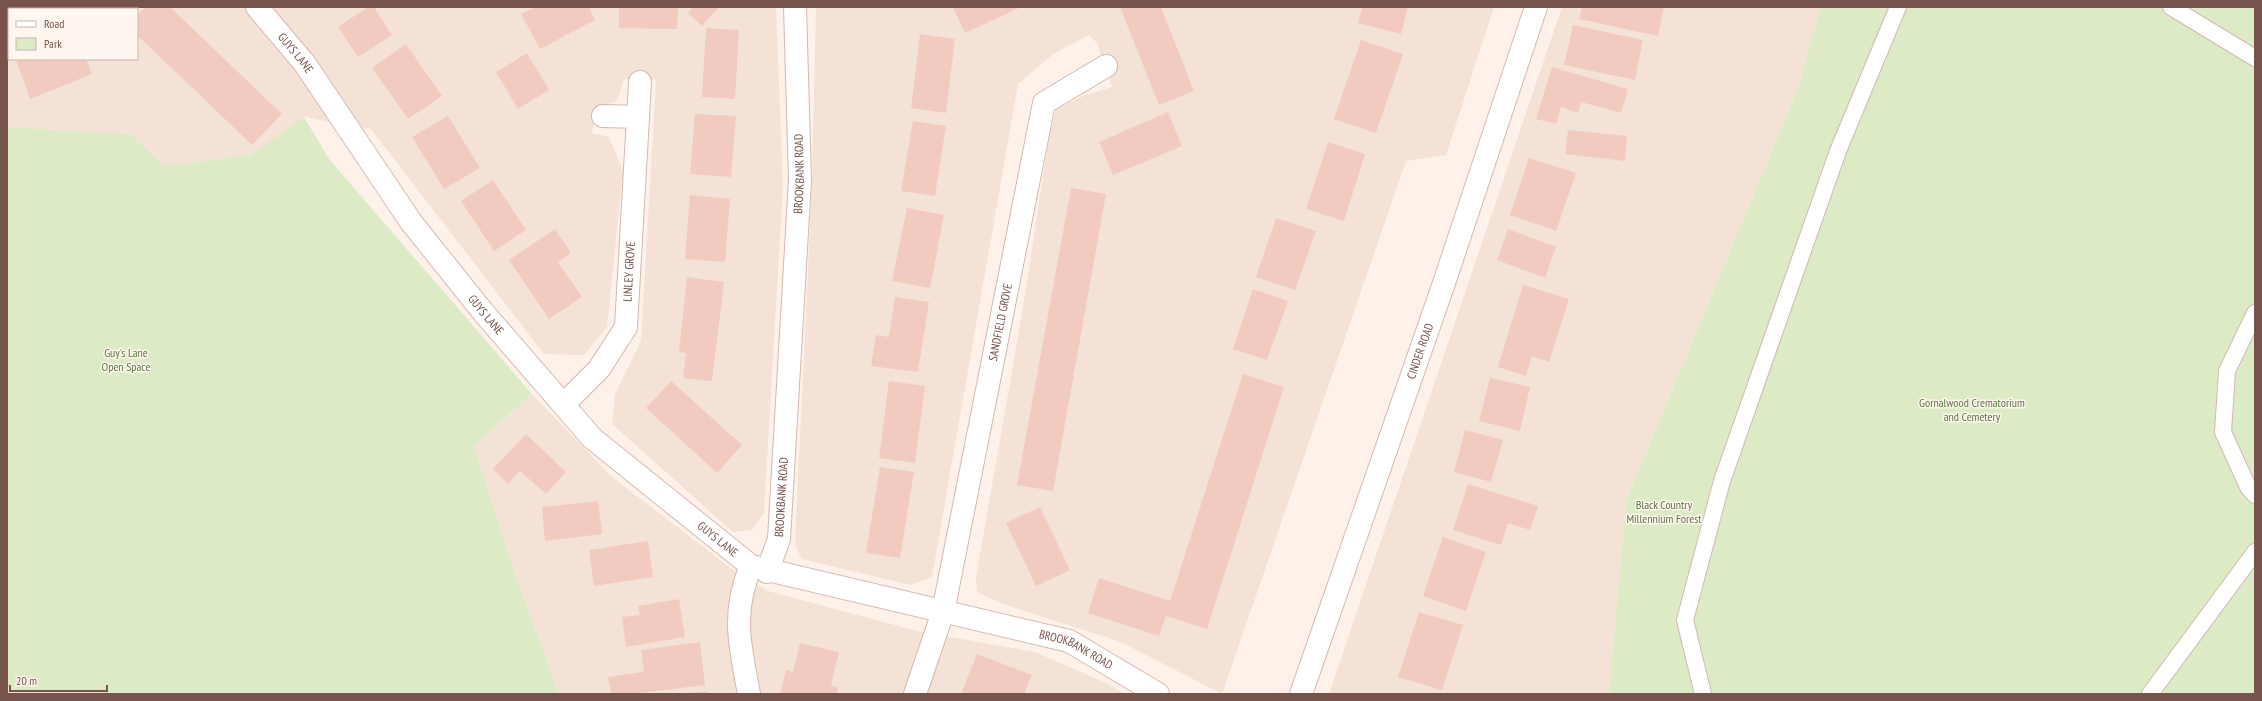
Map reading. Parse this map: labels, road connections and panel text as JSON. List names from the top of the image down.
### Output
{
  "streets": {
    "street": [
      "GUYS LANE",
      "BROOKBANK ROAD",
      "LINLEY GROVE",
      "SANDFIELD GROVE",
      "CINDER ROAD"
    ]
  },
  "crossings": [
    ["GUYS LANE", "BROOKBANK ROAD"],
    ["GUYS LANE", "LINLEY GROVE"],
    ["BROOKBANK ROAD", "SANDFIELD GROVE"]
  ],
  "parks": ["Guy's Lane Open Space", "Gornalwood Crematorium and Cemetery", "Black Country Millennium Forest"],
  "legend": ["Road", "Park"],
  "scale_bar": "20 m"
}
